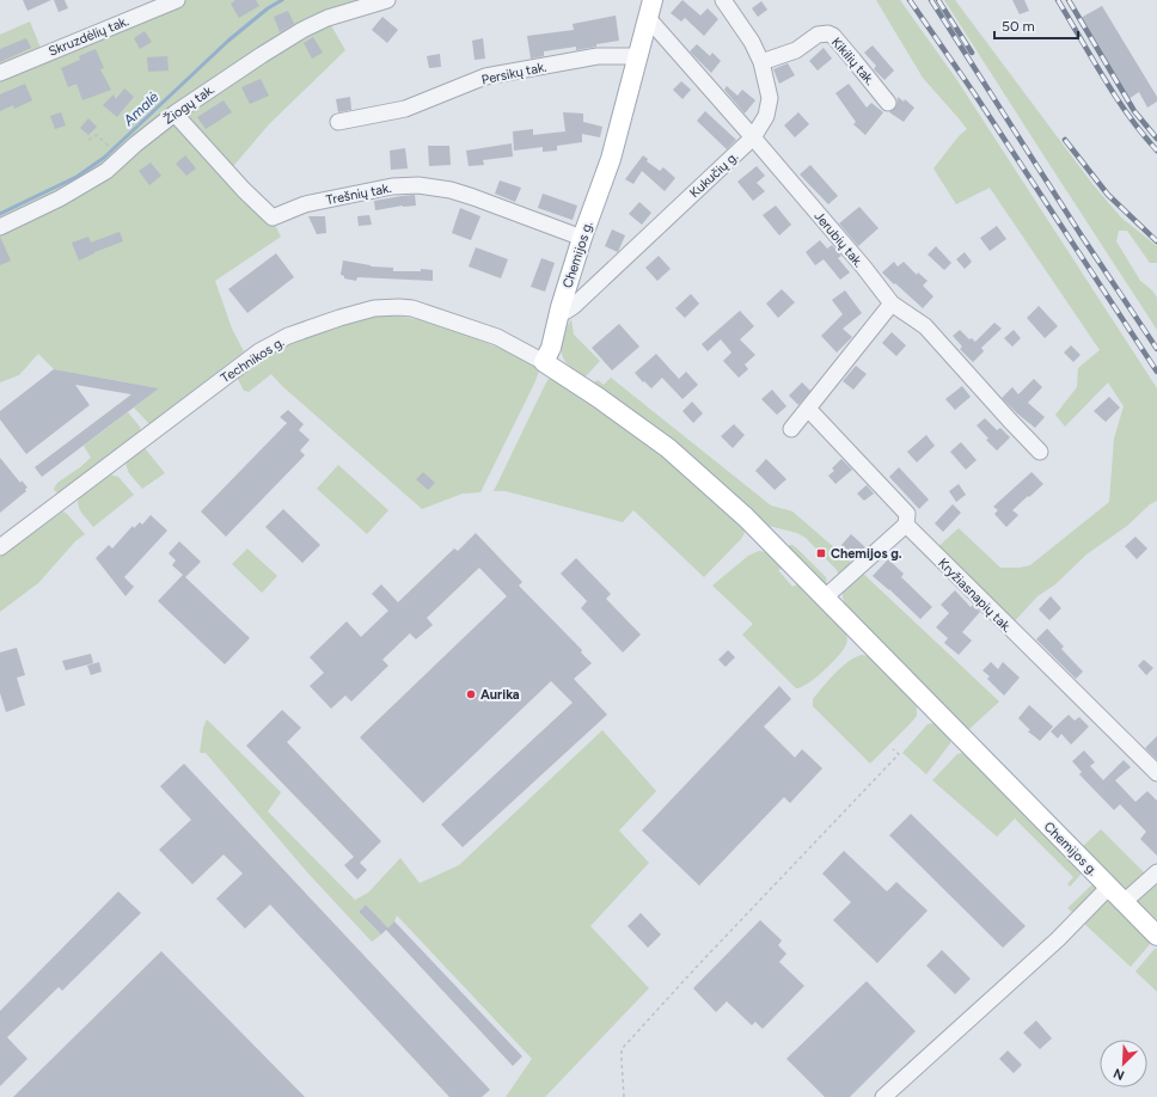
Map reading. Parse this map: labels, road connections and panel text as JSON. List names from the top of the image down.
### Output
{
  "streets": {
    "main road": ["Chemijos g."],
    "street": [
      "Skruzdėlių tak.",
      "Kikilių tak.",
      "Persikų tak.",
      "Žiogų tak.",
      "Kukučių g.",
      "Trešnių tak.",
      "Jerubių tak.",
      "Technikos g.",
      "Kryžiasnapių tak."
    ]
  },
  "crossings": [
    ["Kikilių tak.", "Kukučių g."],
    ["Persikų tak.", "Chemijos g."],
    ["Žiogų tak.", "Trešnių tak."],
    ["Kukučių g.", "Jerubių tak."],
    ["Kukučių g.", "Chemijos g."],
    ["Trešnių tak.", "Chemijos g."],
    ["Jerubių tak.", "Chemijos g."],
    ["Chemijos g.", "Technikos g."]
  ],
  "water": ["Amalė"],
  "places": {
    "transit": ["Chemijos g."],
    "other": ["Aurika"]
  },
  "scale_bar": "50 m",
  "north": "bottom left"
}
